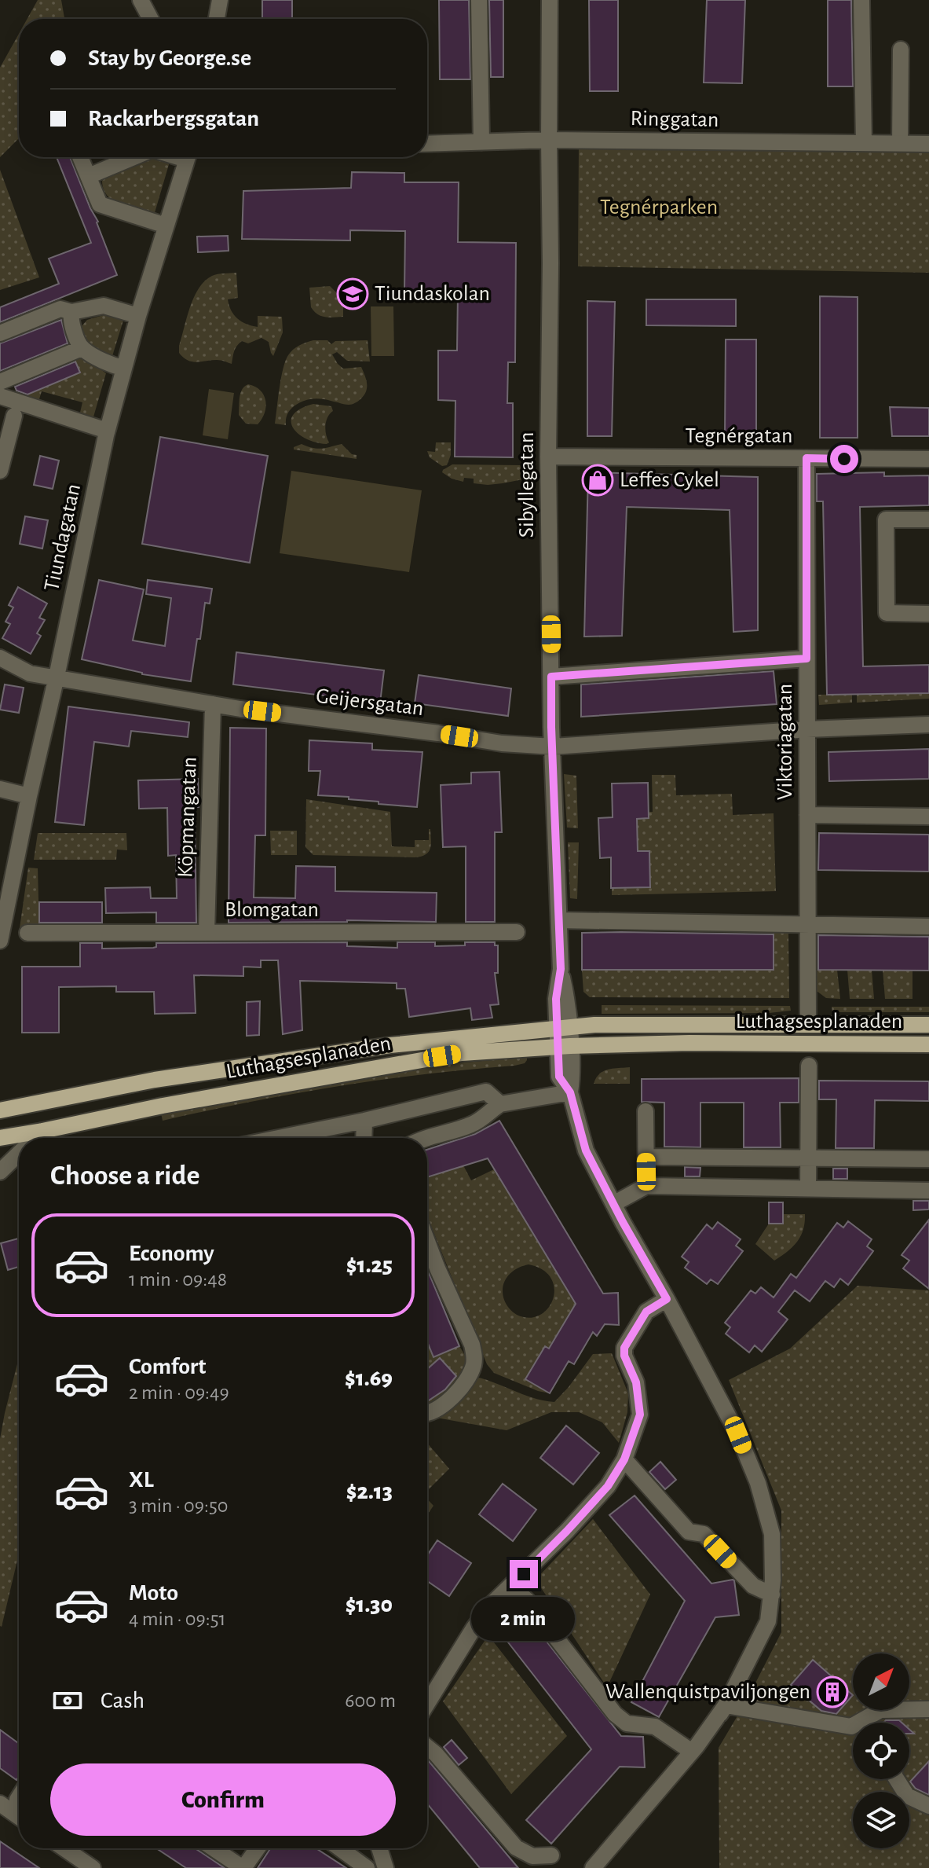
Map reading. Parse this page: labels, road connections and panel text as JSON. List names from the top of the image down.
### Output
{
  "streets": {
    "main road": ["Luthagsesplanaden"],
    "street": [
      "Ringgatan",
      "Tegnérgatan",
      "Sibyllegatan",
      "Tiundagatan",
      "Geijersgatan",
      "Viktoriagatan",
      "Köpmangatan",
      "Blomgatan"
    ]
  },
  "crossings": [
    ["Ringgatan", "Sibyllegatan"],
    ["Tegnérgatan", "Sibyllegatan"],
    ["Tegnérgatan", "Viktoriagatan"],
    ["Sibyllegatan", "Geijersgatan"],
    ["Sibyllegatan", "Luthagsesplanaden"],
    ["Tiundagatan", "Geijersgatan"],
    ["Geijersgatan", "Viktoriagatan"],
    ["Geijersgatan", "Köpmangatan"],
    ["Viktoriagatan", "Luthagsesplanaden"],
    ["Köpmangatan", "Blomgatan"]
  ],
  "parks": ["Tegnérparken"],
  "places": {
    "school or university": ["Tiundaskolan"],
    "shop": ["Leffes Cykel"],
    "building": ["Wallenquistpaviljongen"]
  },
  "north": "top right",
  "page": {
    "banner": ["Stay by George.se", "Rackarbergsgatan"],
    "heading": "Choose a ride",
    "list": [
      {
        "name": "Economy",
        "note": "1 min · 09:48",
        "value": "$1.25"
      },
      {
        "name": "Comfort",
        "note": "2 min · 09:49",
        "value": "$1.69"
      },
      {
        "name": "XL",
        "note": "3 min · 09:50",
        "value": "$2.13"
      },
      {
        "name": "Moto",
        "note": "4 min · 09:51",
        "value": "$1.30"
      }
    ],
    "bubble": "2 min",
    "pay": ["Cash", "600 m"],
    "buttons": "Confirm"
  }
}
